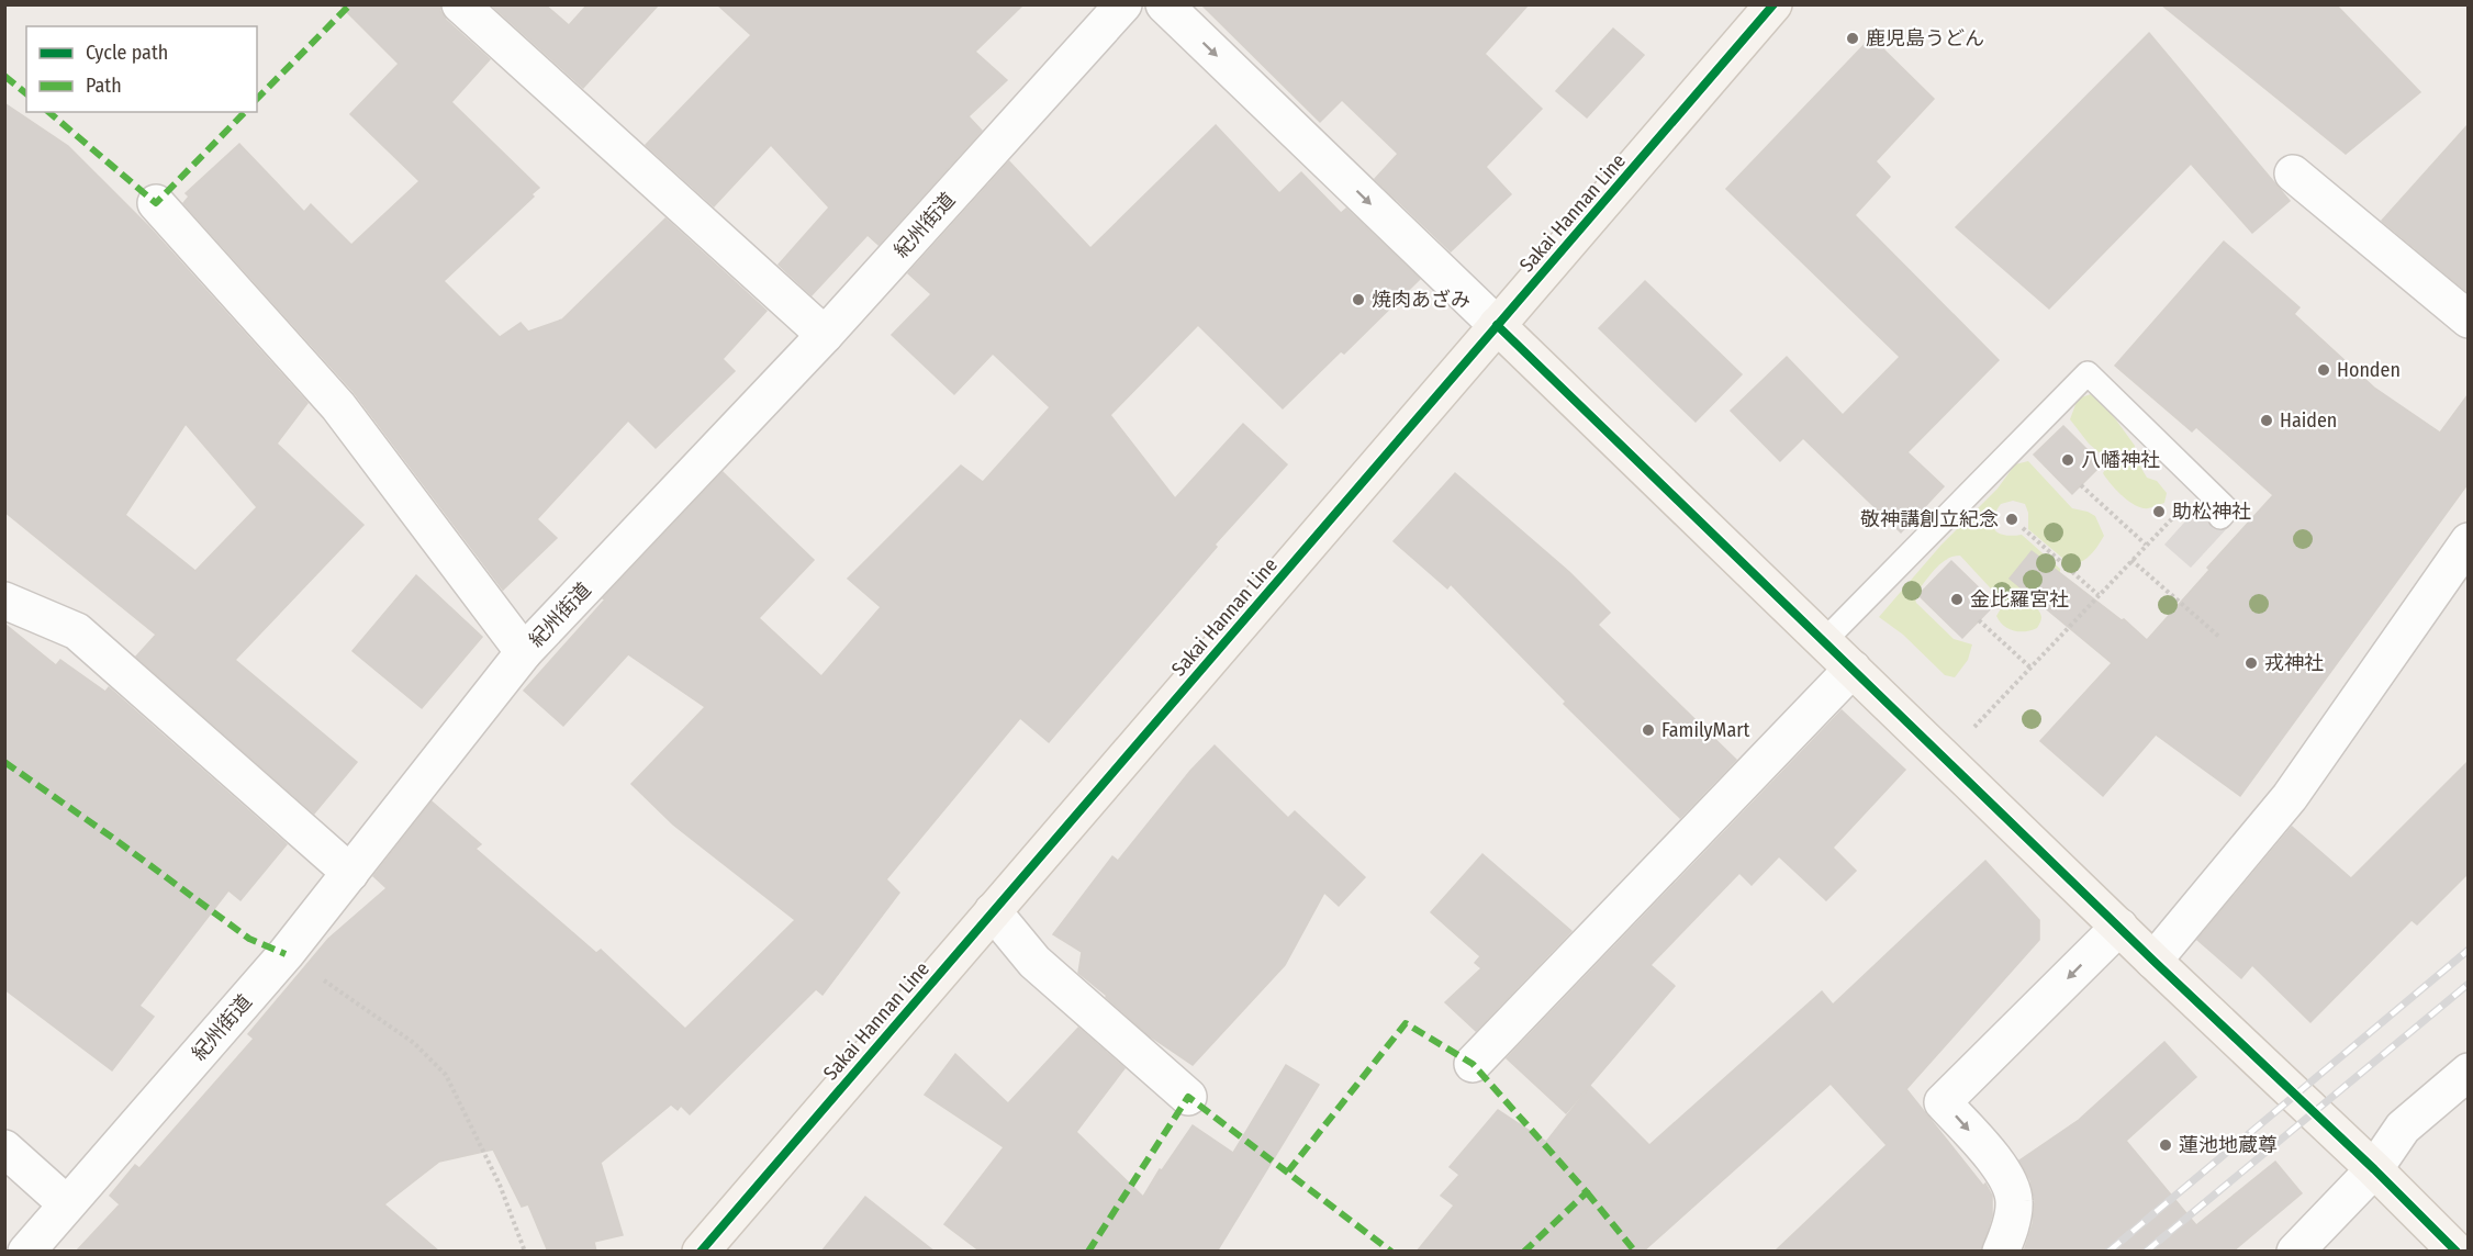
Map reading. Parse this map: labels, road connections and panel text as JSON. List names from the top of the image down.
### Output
{
  "streets": {
    "main road": ["Sakai Hannan Line"],
    "street": ["紀州街道"]
  },
  "places": [
    "鹿児島うどん",
    "焼肉あざみ",
    "Honden",
    "Haiden",
    "八幡神社",
    "助松神社",
    "敬神講創立紀念",
    "金比羅宮社",
    "戎神社",
    "FamilyMart",
    "蓮池地蔵尊"
  ],
  "legend": ["Cycle path", "Path"]
}
